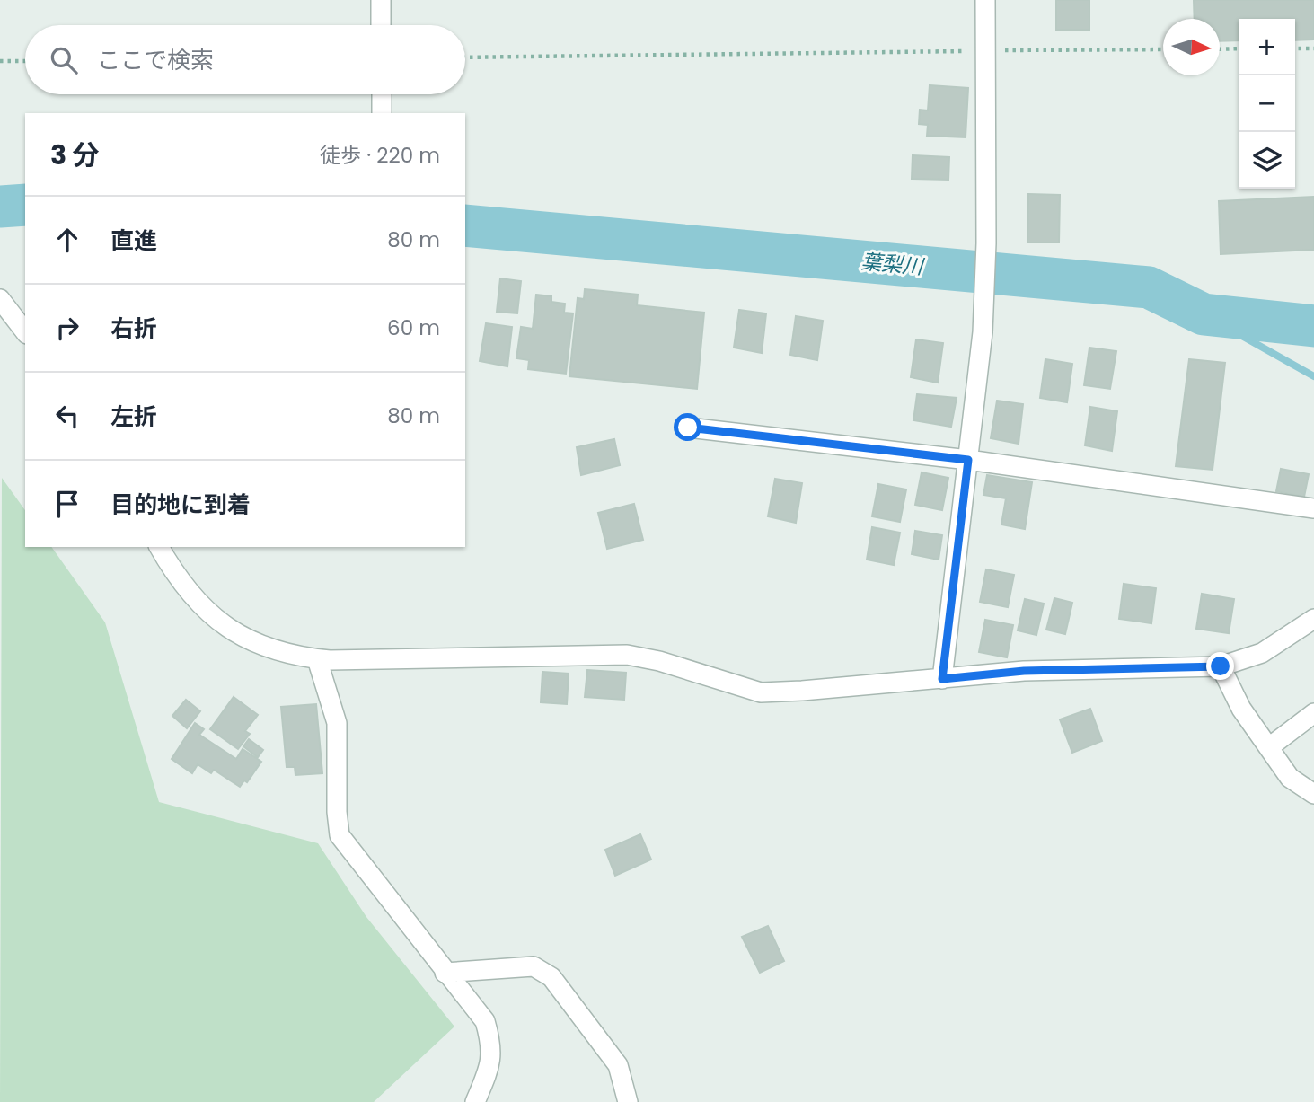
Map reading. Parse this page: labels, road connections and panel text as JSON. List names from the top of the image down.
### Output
{
  "water": ["葉梨川"],
  "north": "right",
  "page": {
    "map_buttons": ["+", "−"],
    "search": "ここで検索",
    "heading": ["3 分", "徒歩 · 220 m"],
    "list": [
      ["直進", "80 m"],
      ["右折", "60 m"],
      ["左折", "80 m"],
      "目的地に到着"
    ]
  }
}
